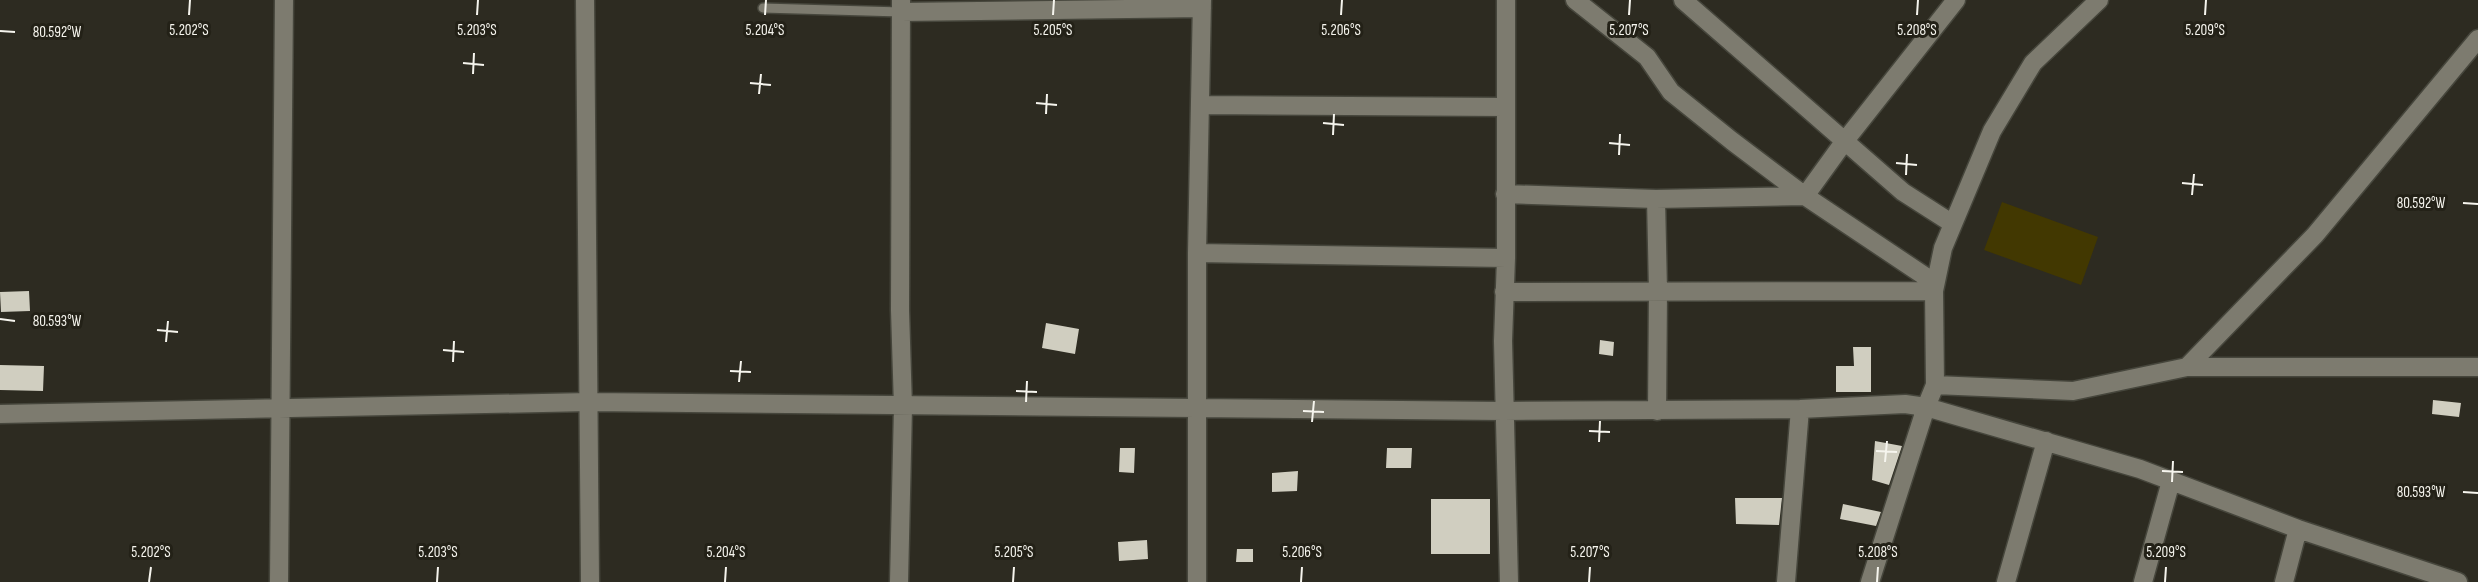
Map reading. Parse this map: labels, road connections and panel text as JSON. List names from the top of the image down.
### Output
{
  "coordinates": [
    "5.202°S",
    "5.203°S",
    "5.204°S",
    "5.205°S",
    "5.206°S",
    "5.207°S",
    "5.208°S",
    "5.209°S",
    "80.592°W",
    "80.593°W"
  ]
}
